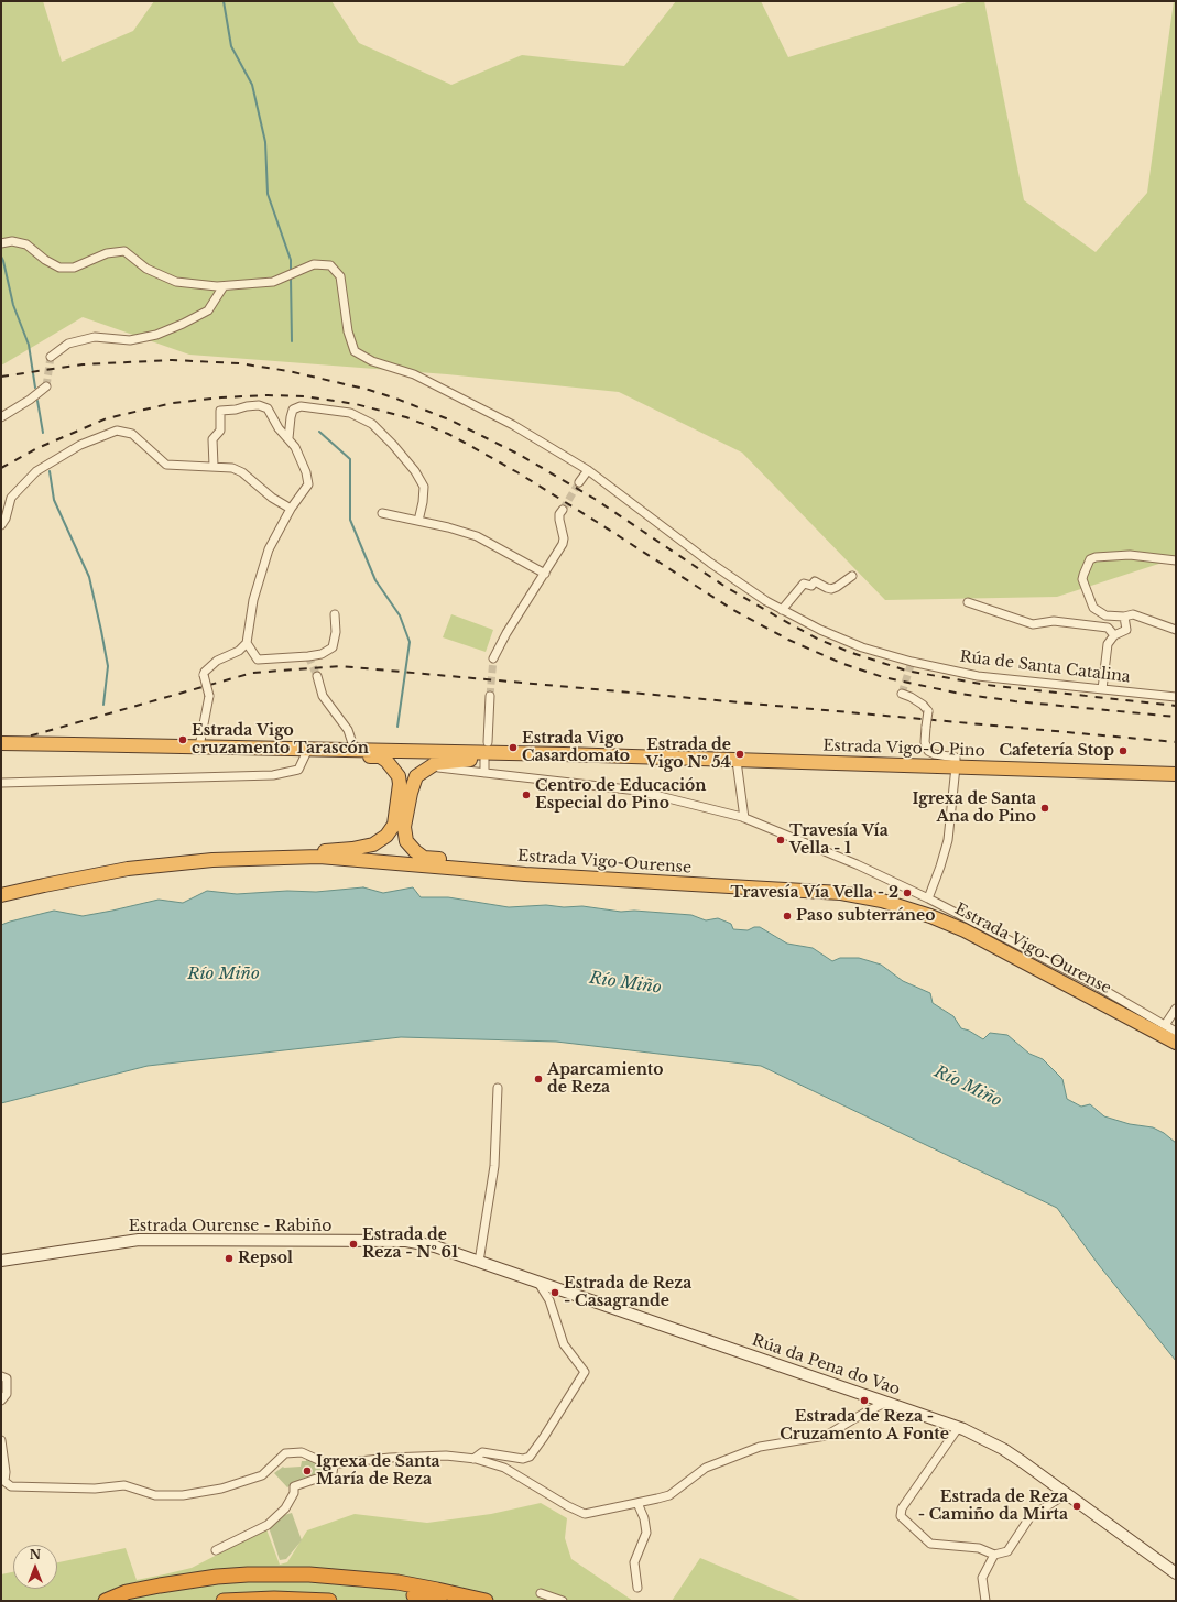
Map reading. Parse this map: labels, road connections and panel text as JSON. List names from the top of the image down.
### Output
{
  "streets": {
    "highway": ["Estrada Vigo-O Pino", "Estrada Vigo-Ourense"],
    "main road": ["Estrada Ourense - Rabiño", "Rúa da Pena do Vao"],
    "street": ["Rúa de Santa Catalina"]
  },
  "crossings": [
    ["Estrada Ourense - Rabiño", "Rúa da Pena do Vao"]
  ],
  "water": ["Río Miño"],
  "places": [
    "Estrada Vigo cruzamento Tarascón",
    "Estrada Vigo Casardomato",
    "Cafetería Stop",
    "Estrada de Vigo Nº 54",
    "Centro de Educación Especial do Pino",
    "Igrexa de Santa Ana do Pino",
    "Travesía Vía Vella - 1",
    "Travesía Vía Vella - 2",
    "Paso subterráneo",
    "Aparcamiento de Reza",
    "Estrada de Reza - Nº 61",
    "Repsol",
    "Estrada de Reza - Casagrande",
    "Estrada de Reza - Cruzamento A Fonte",
    "Igrexa de Santa María de Reza",
    "Estrada de Reza - Camiño da Mirta"
  ],
  "north": "top"
}
